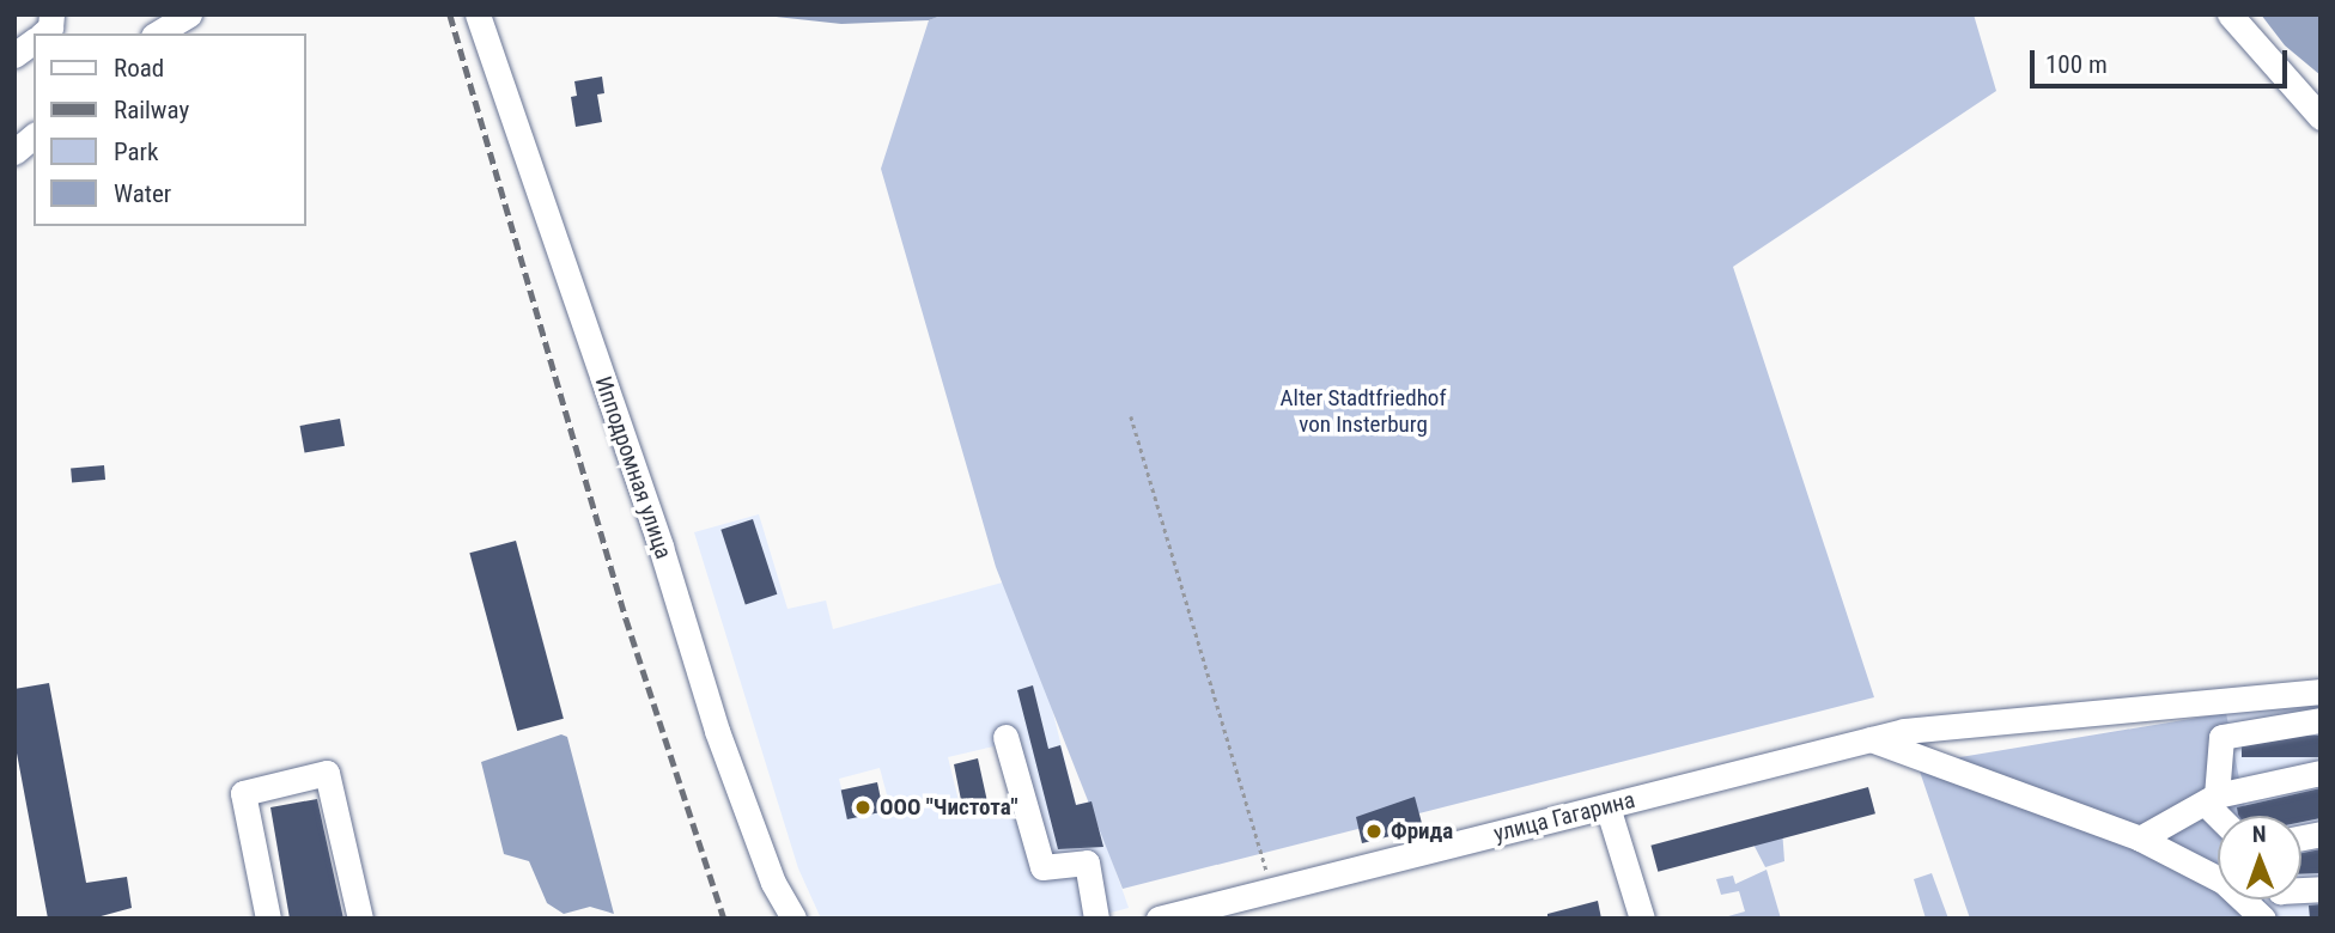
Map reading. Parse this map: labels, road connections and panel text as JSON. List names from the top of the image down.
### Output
{
  "streets": {
    "street": ["Ипподромная улица", "улица Гагарина"]
  },
  "parks": ["Alter Stadtfriedhof von Insterburg"],
  "places": ["ООО \"Чистота\"", "Фрида"],
  "legend": [
    "Road",
    "Railway",
    "Park",
    "Water"
  ],
  "scale_bar": "100 m",
  "north": "top"
}
